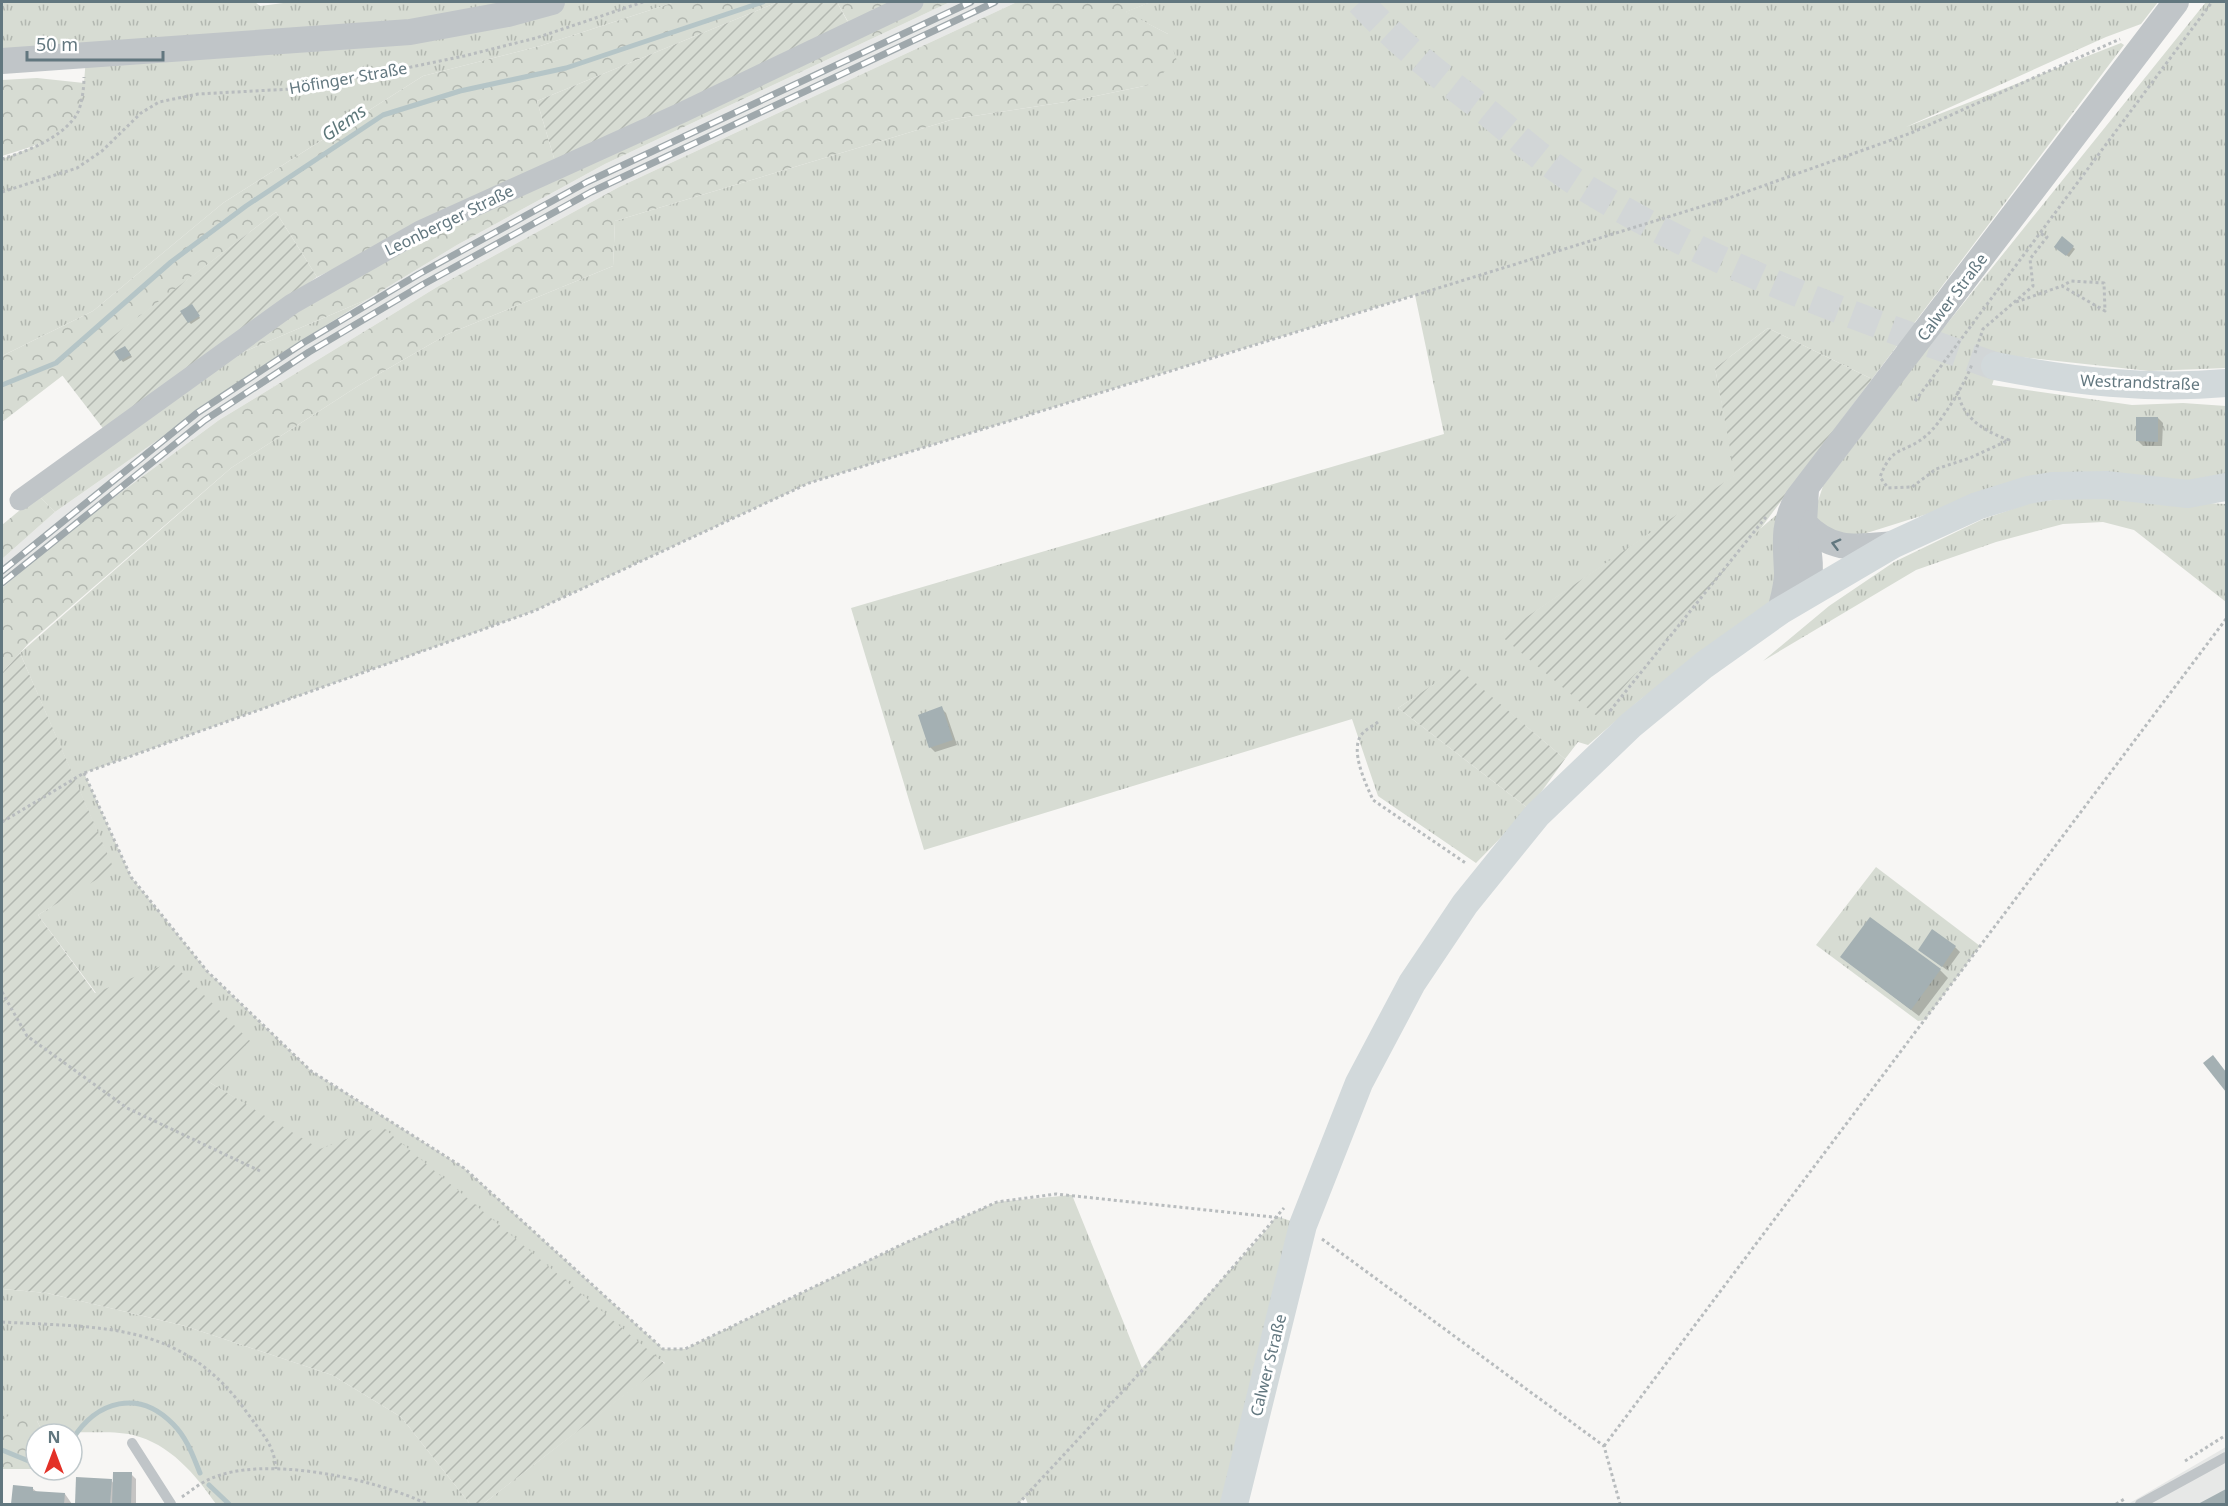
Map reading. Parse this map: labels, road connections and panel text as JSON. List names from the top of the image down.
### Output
{
  "streets": {
    "main road": ["Calwer Straße", "Westrandstraße"],
    "street": ["Leonberger Straße"],
    "path": ["Höfinger Straße"]
  },
  "water": ["Glems"],
  "scale_bar": "50 m",
  "north": "top"
}
